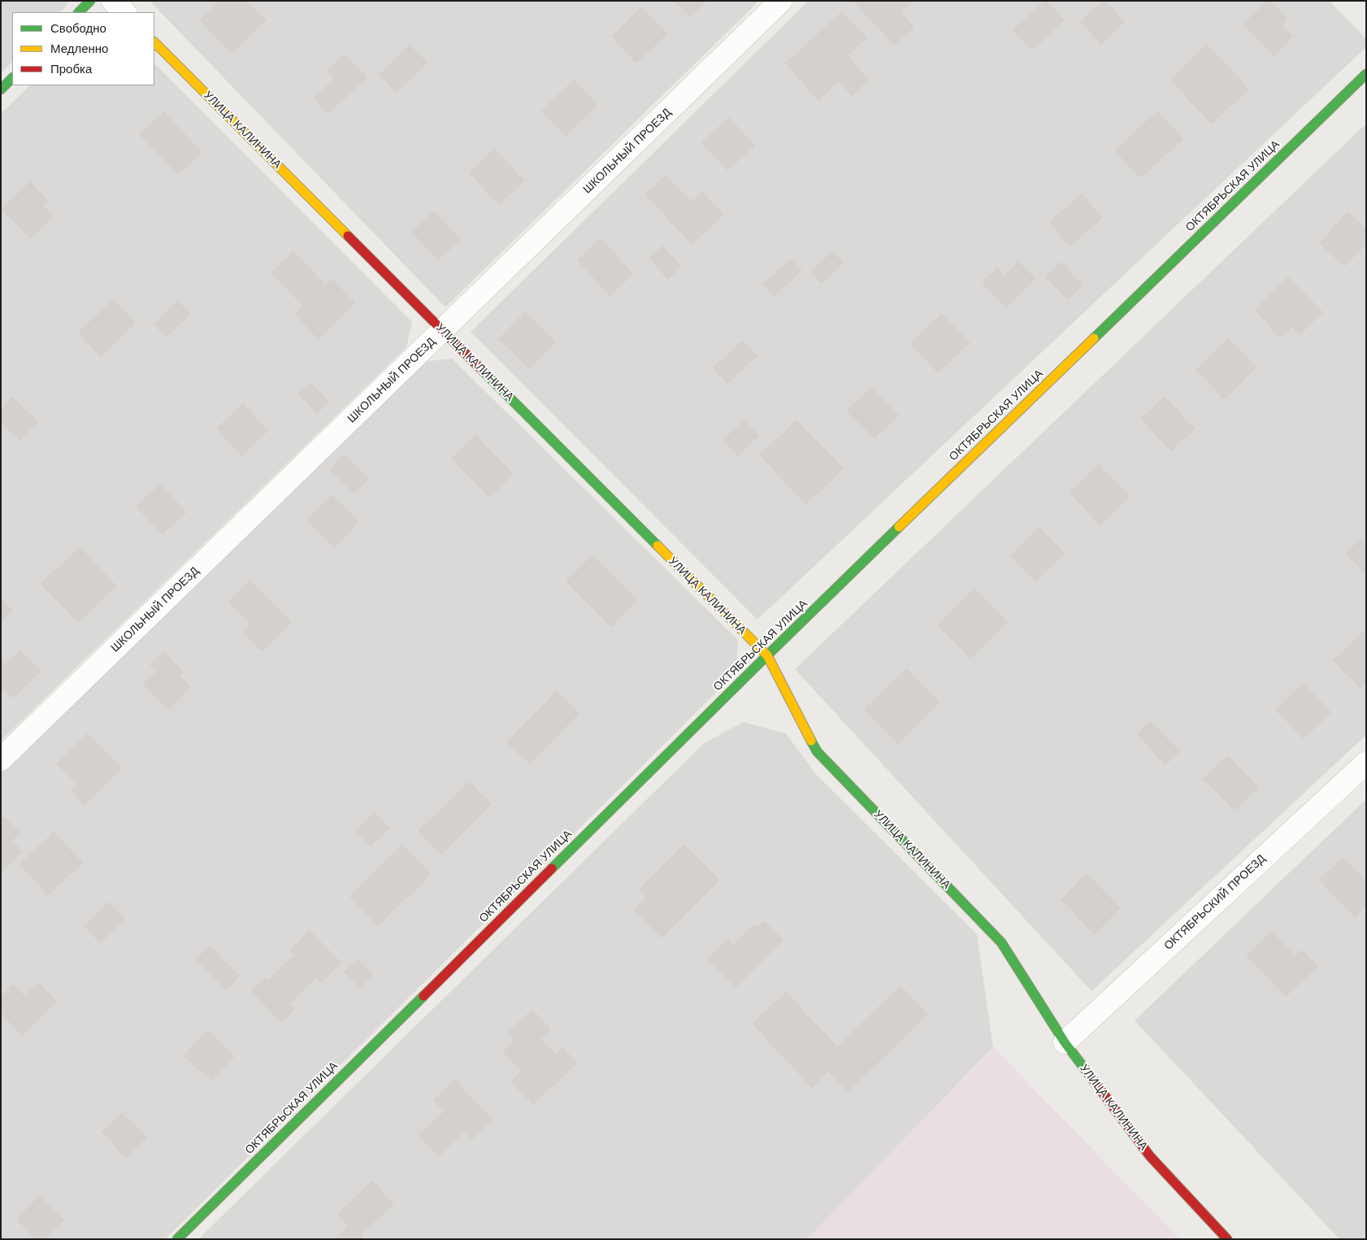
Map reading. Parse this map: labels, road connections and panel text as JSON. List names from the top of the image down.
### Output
{
  "streets": {
    "street": [
      "УЛИЦА КАЛИНИНА",
      "ШКОЛЬНЫЙ ПРОЕЗД",
      "ОКТЯБРЬСКАЯ УЛИЦА",
      "ОКТЯБРЬСКИЙ ПРОЕЗД"
    ]
  },
  "crossings": [
    ["УЛИЦА КАЛИНИНА", "ШКОЛЬНЫЙ ПРОЕЗД"],
    ["УЛИЦА КАЛИНИНА", "ОКТЯБРЬСКАЯ УЛИЦА"],
    ["УЛИЦА КАЛИНИНА", "ОКТЯБРЬСКИЙ ПРОЕЗД"]
  ],
  "legend": ["Свободно", "Медленно", "Пробка"]
}
